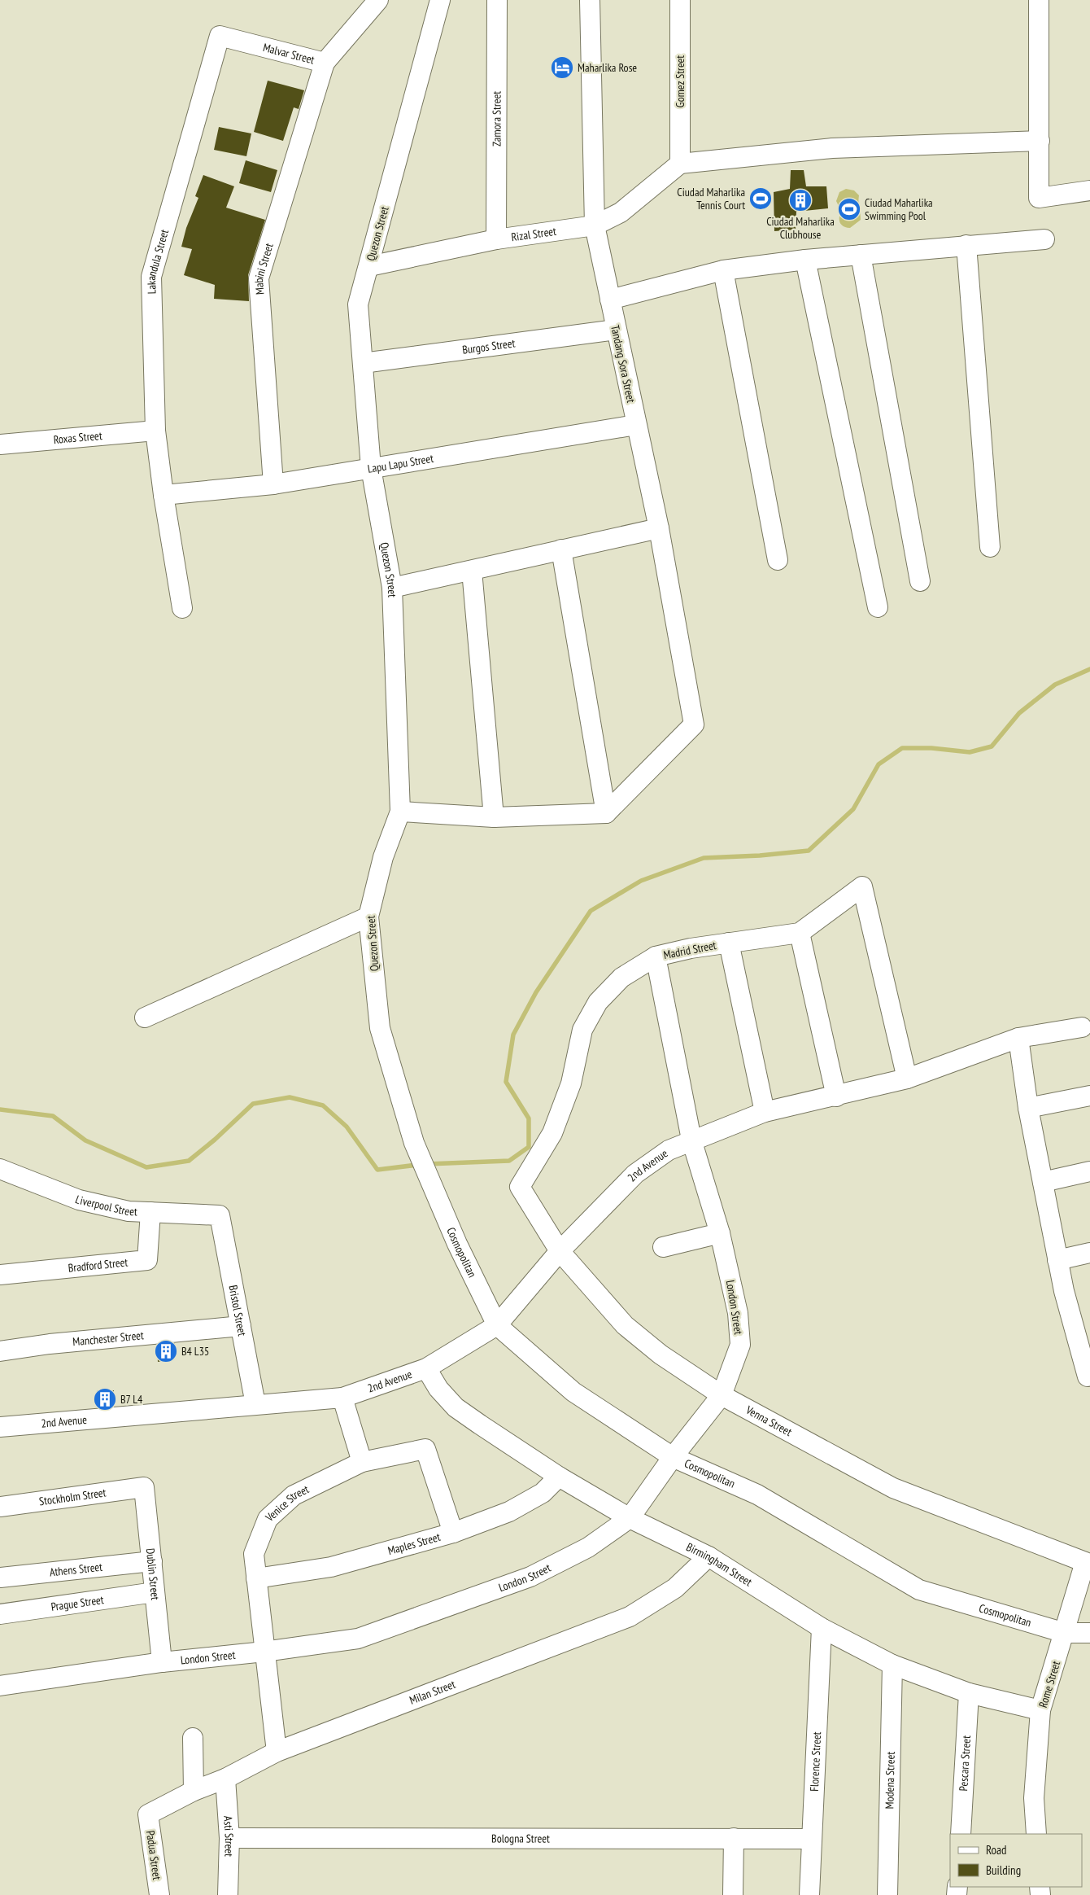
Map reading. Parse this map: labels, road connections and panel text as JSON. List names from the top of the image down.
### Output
{
  "streets": {
    "street": [
      "Malvar Street",
      "Gomez Street",
      "Zamora Street",
      "Quezon Street",
      "Rizal Street",
      "Lakandula Street",
      "Mabini Street",
      "Burgos Street",
      "Tandang Sora Street",
      "Roxas Street",
      "Lapu Lapu Street",
      "Madrid Street",
      "2nd Avenue",
      "Liverpool Street",
      "Cosmopolitan",
      "Bradford Street",
      "London Street",
      "Bristol Street",
      "Manchester Street",
      "Venna Street",
      "Stockholm Street",
      "Venice Street",
      "Maples Street",
      "Birmingham Street",
      "Athens Street",
      "Dublin Street",
      "Prague Street",
      "Rome Street",
      "Milan Street",
      "Florence Street",
      "Pescara Street",
      "Modena Street",
      "Asti Street",
      "Bologna Street",
      "Padua Street"
    ]
  },
  "crossings": [
    ["Malvar Street", "Lakandula Street"],
    ["Malvar Street", "Mabini Street"],
    ["Gomez Street", "Rizal Street"],
    ["Zamora Street", "Rizal Street"],
    ["Quezon Street", "Rizal Street"],
    ["Quezon Street", "Burgos Street"],
    ["Quezon Street", "Lapu Lapu Street"],
    ["Quezon Street", "Cosmopolitan"],
    ["Rizal Street", "Tandang Sora Street"],
    ["Lakandula Street", "Roxas Street"],
    ["Lakandula Street", "Lapu Lapu Street"],
    ["Mabini Street", "Lapu Lapu Street"],
    ["Burgos Street", "Tandang Sora Street"],
    ["Tandang Sora Street", "Lapu Lapu Street"],
    ["Madrid Street", "2nd Avenue"],
    ["Madrid Street", "London Street"],
    ["Madrid Street", "Venna Street"],
    ["2nd Avenue", "Cosmopolitan"],
    ["2nd Avenue", "London Street"],
    ["2nd Avenue", "Bristol Street"],
    ["2nd Avenue", "Venna Street"],
    ["2nd Avenue", "Birmingham Street"],
    ["Liverpool Street", "Bradford Street"],
    ["Liverpool Street", "Bristol Street"],
    ["Cosmopolitan", "London Street"],
    ["Cosmopolitan", "Rome Street"],
    ["London Street", "Venna Street"],
    ["London Street", "Venice Street"],
    ["London Street", "Birmingham Street"],
    ["London Street", "Dublin Street"],
    ["Bristol Street", "Manchester Street"],
    ["Venna Street", "Rome Street"],
    ["Stockholm Street", "Dublin Street"],
    ["Venice Street", "Maples Street"],
    ["Venice Street", "Milan Street"],
    ["Maples Street", "Birmingham Street"],
    ["Birmingham Street", "Rome Street"],
    ["Birmingham Street", "Milan Street"],
    ["Birmingham Street", "Florence Street"],
    ["Birmingham Street", "Pescara Street"],
    ["Birmingham Street", "Modena Street"],
    ["Athens Street", "Dublin Street"],
    ["Dublin Street", "Prague Street"],
    ["Milan Street", "Asti Street"],
    ["Milan Street", "Padua Street"],
    ["Florence Street", "Bologna Street"],
    ["Asti Street", "Bologna Street"]
  ],
  "places": {
    "hotel": ["Maharlika Rose"],
    "sports": ["Ciudad Maharlika Tennis Court", "Ciudad Maharlika Swimming Pool"],
    "building": ["Ciudad Maharlika Clubhouse", "B4 L35", "B7 L4"]
  },
  "legend": ["Road", "Building"]
}
